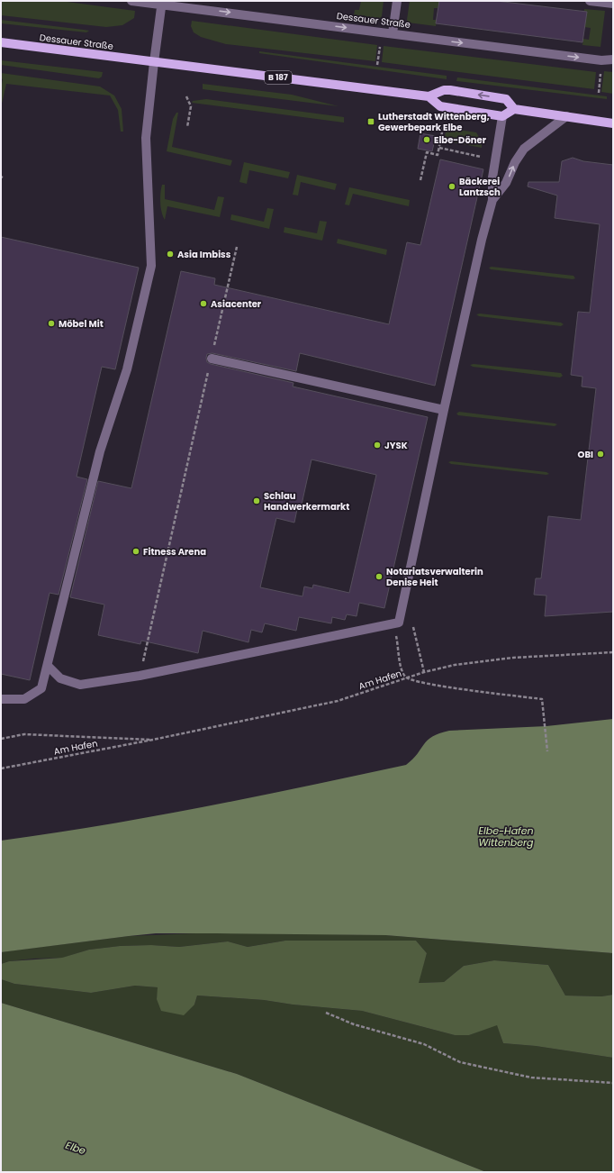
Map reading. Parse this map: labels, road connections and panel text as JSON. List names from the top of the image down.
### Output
{
  "streets": {
    "main road": ["Dessauer Straße", "B 187"],
    "path": ["Am Hafen"]
  },
  "water": ["Elbe-Hafen Wittenberg", "Elbe"],
  "places": {
    "transit": ["Lutherstadt Wittenberg, Gewerbepark Elbe"],
    "other": [
      "Elbe-Döner",
      "Bäckerei Lantzsch",
      "Asia Imbiss",
      "Asiacenter",
      "Möbel Mit",
      "JYSK",
      "OBI",
      "Schlau Handwerkermarkt",
      "Fitness Arena",
      "Notariatsverwalterin Denise Heit"
    ]
  }
}
